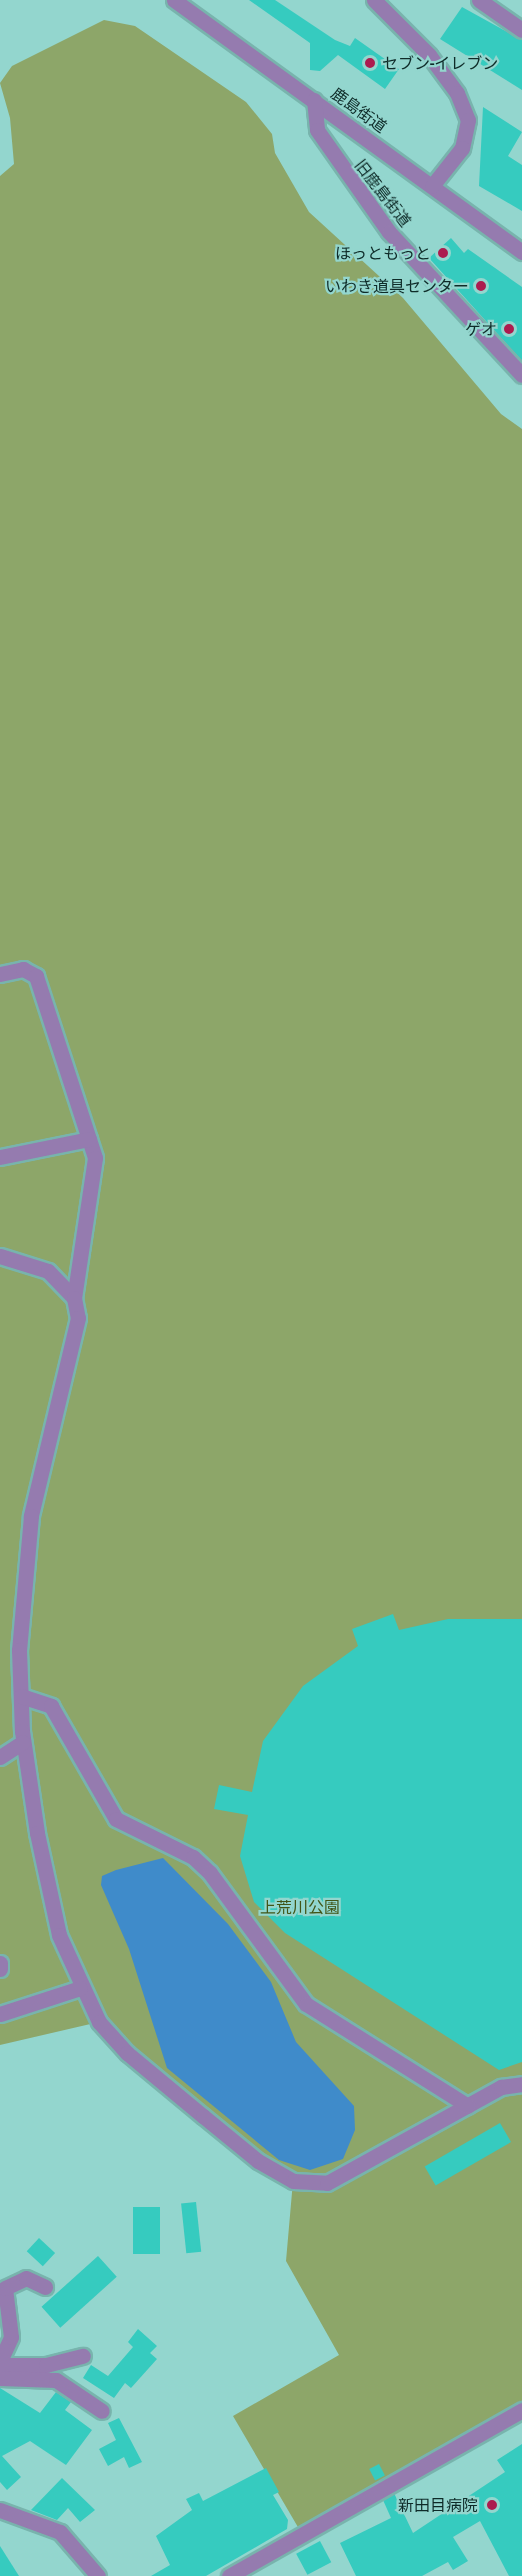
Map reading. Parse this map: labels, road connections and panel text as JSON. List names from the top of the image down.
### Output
{
  "streets": {
    "street": ["鹿島街道", "旧鹿島街道"]
  },
  "crossings": [
    ["鹿島街道", "旧鹿島街道"]
  ],
  "parks": ["上荒川公園"],
  "places": [
    "セブン-イレブン",
    "ほっともっと",
    "いわき道具センター",
    "ゲオ",
    "新田目病院"
  ]
}
